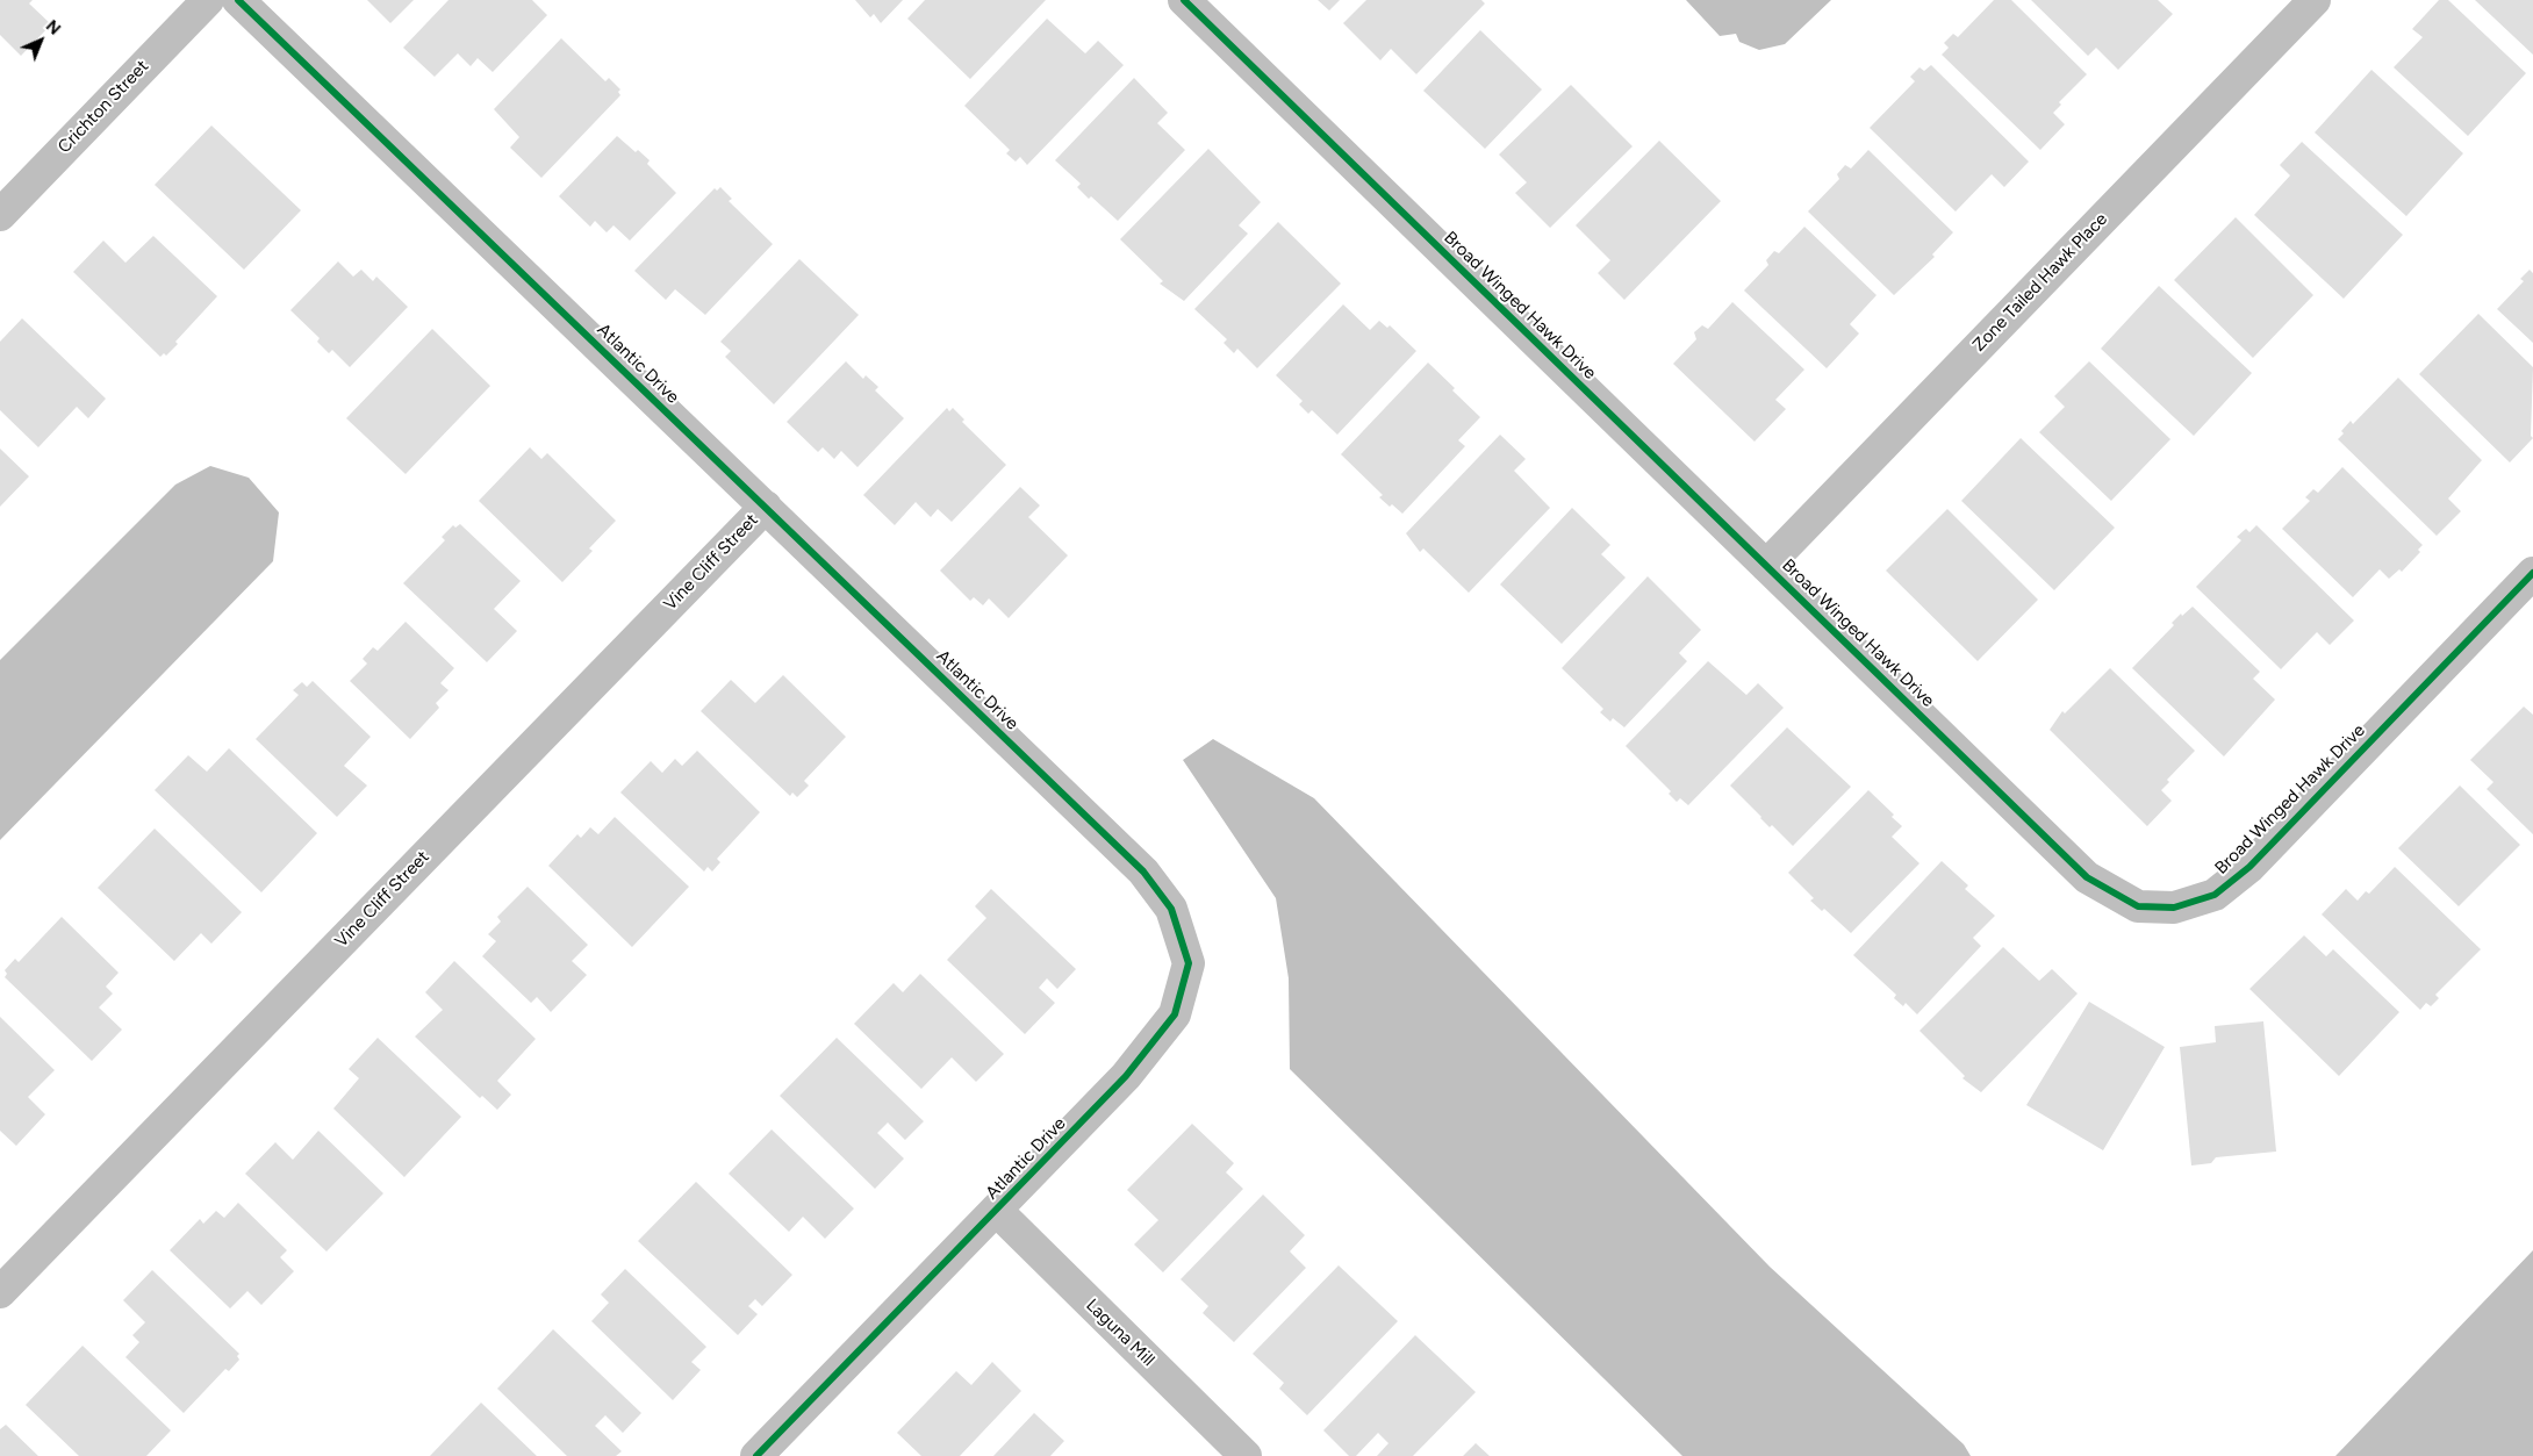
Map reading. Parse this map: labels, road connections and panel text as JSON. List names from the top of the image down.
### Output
{
  "streets": {
    "street": [
      "Crichton Street",
      "Zone Tailed Hawk Place",
      "Broad Winged Hawk Drive",
      "Atlantic Drive",
      "Vine Cliff Street",
      "Laguna Mill"
    ]
  },
  "crossings": [
    ["Zone Tailed Hawk Place", "Broad Winged Hawk Drive"],
    ["Atlantic Drive", "Vine Cliff Street"],
    ["Atlantic Drive", "Laguna Mill"]
  ],
  "north": "top right"
}
